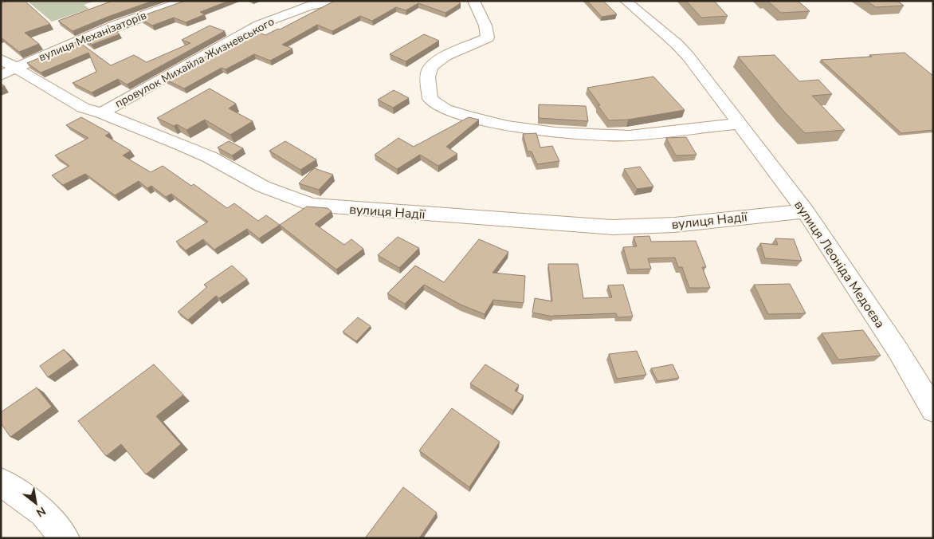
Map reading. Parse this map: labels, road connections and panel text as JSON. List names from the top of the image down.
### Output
{
  "streets": {
    "street": [
      "вулиця Механізаторів",
      "провулок Михайла Жизневського",
      "вулиця Надії",
      "вулиця Леоніда Медоєва"
    ]
  },
  "crossings": [
    ["вулиця Механізаторів", "вулиця Надії"],
    ["провулок Михайла Жизневського", "вулиця Надії"],
    ["вулиця Надії", "вулиця Леоніда Медоєва"]
  ],
  "north": "bottom right"
}
